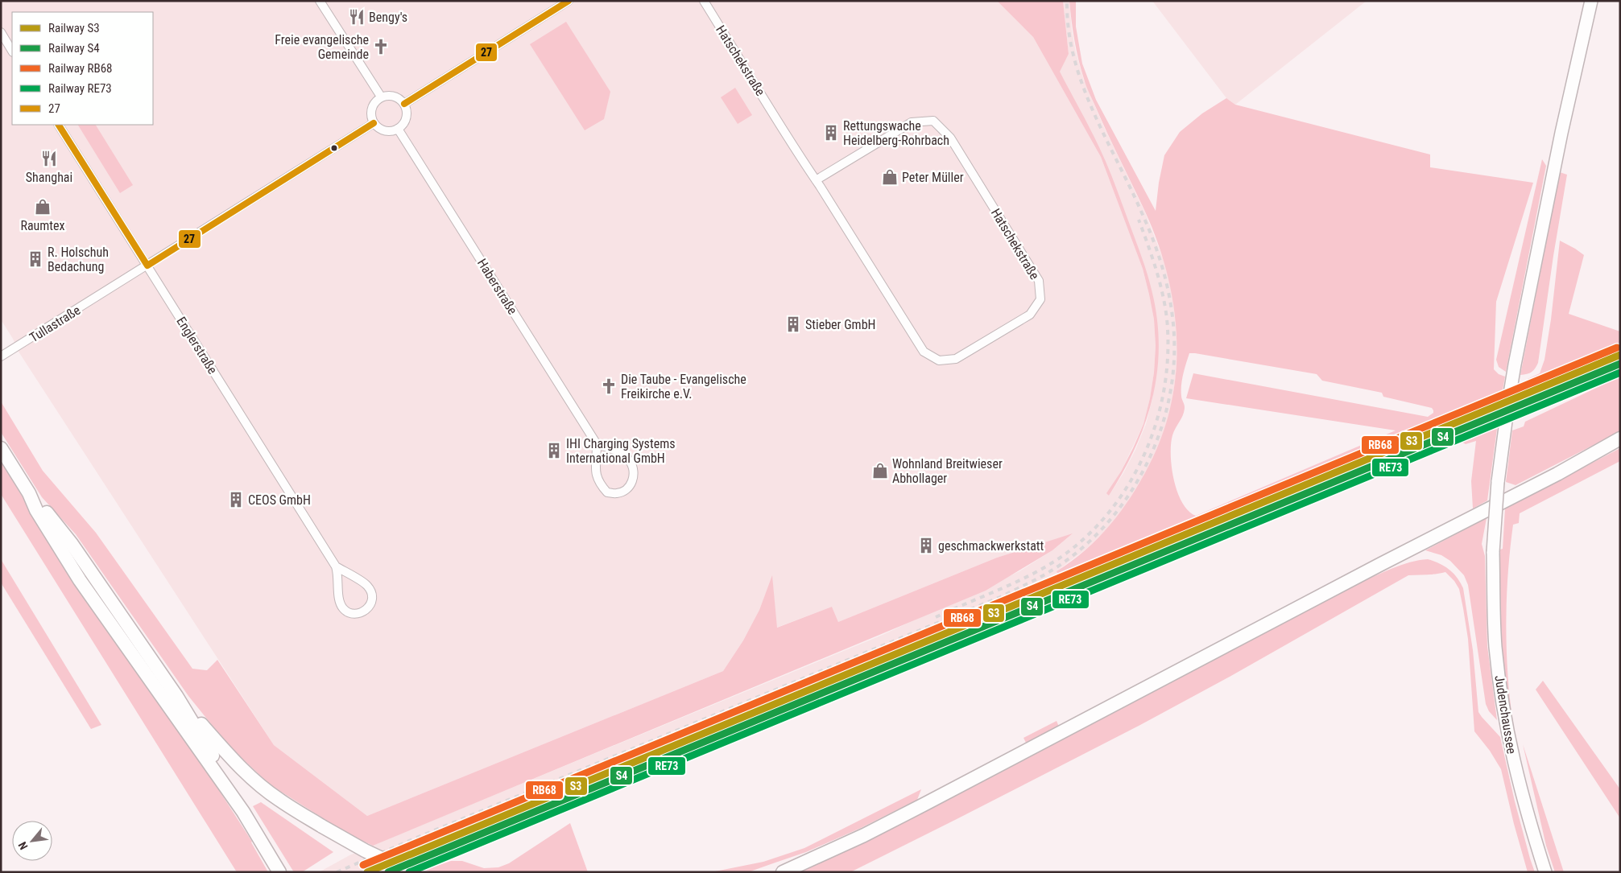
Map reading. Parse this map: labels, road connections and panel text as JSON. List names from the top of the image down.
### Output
{
  "streets": {
    "main road": ["Judenchaussee"],
    "street": [
      "Hatschekstraße",
      "Haberstraße",
      "Tullastraße",
      "Englerstraße"
    ]
  },
  "crossings": [
    ["Haberstraße", "Tullastraße"],
    ["Tullastraße", "Englerstraße"]
  ],
  "places": {
    "restaurant": ["Bengy's", "Shanghai"],
    "church": ["Freie evangelische Gemeinde", "Die Taube - Evangelische Freikirche e.V."],
    "building": [
      "Rettungswache Heidelberg-Rohrbach",
      "R. Holschuh Bedachung",
      "Stieber GmbH",
      "IHI Charging Systems International GmbH",
      "CEOS GmbH",
      "geschmackwerkstatt"
    ],
    "shop": ["Peter Müller", "Raumtex", "Wohnland Breitwieser Abhollager"]
  },
  "lines": [
    "transit line 27",
    "rail line RB68",
    "rail line S3",
    "rail line S4",
    "rail line RE73"
  ],
  "legend": [
    "Railway S3",
    "Railway S4",
    "Railway RB68",
    "Railway RE73",
    "27"
  ],
  "north": "bottom left"
}
